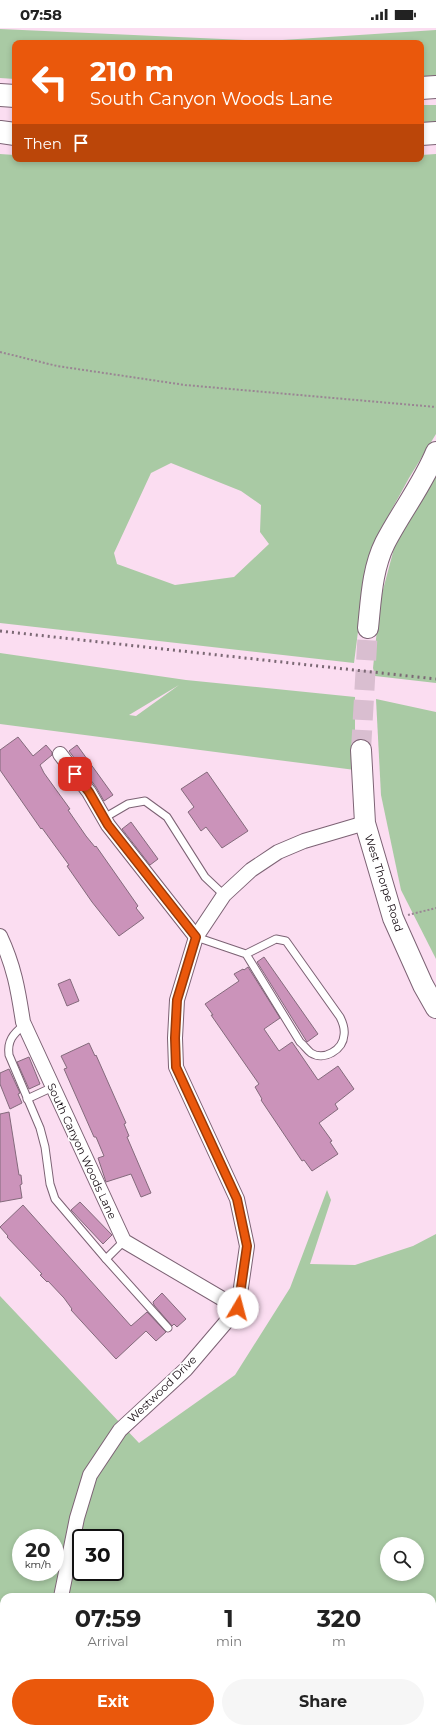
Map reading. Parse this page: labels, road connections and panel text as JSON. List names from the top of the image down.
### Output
{
  "streets": {
    "street": ["West Thorpe Road", "South Canyon Woods Lane", "Westwood Drive"]
  },
  "page": {
    "status": "07:58",
    "turn": ["210 m", "South Canyon Woods Lane"],
    "then": "Then",
    "speed": "20 km/h",
    "limit": "30",
    "eta": [
      "07:59",
      "Arrival",
      "1",
      "min",
      "320",
      "m"
    ],
    "buttons": ["Exit", "Share"]
  }
}
